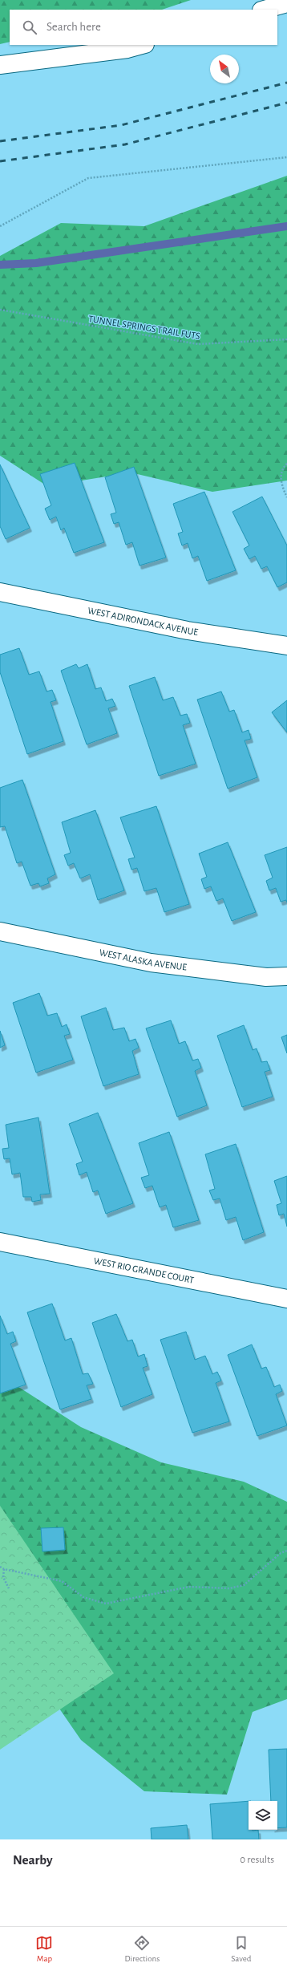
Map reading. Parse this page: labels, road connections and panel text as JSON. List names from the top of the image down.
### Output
{
  "streets": {
    "street": ["WEST ADIRONDACK AVENUE", "WEST ALASKA AVENUE", "WEST RIO GRANDE COURT"],
    "path": ["TUNNEL SPRINGS TRAIL FUTS"]
  },
  "north": "top left",
  "page": {
    "search": "Search here",
    "heading": ["Nearby", "0 results"],
    "nav": ["Map", "Directions", "Saved"]
  }
}
